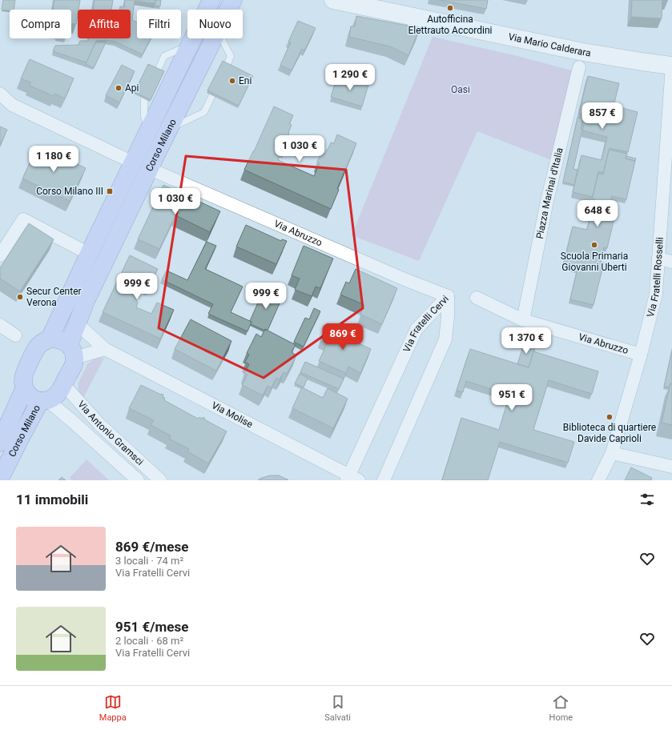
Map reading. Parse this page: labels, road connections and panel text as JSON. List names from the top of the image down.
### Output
{
  "streets": {
    "main road": ["Corso Milano"],
    "street": [
      "Via Mario Calderara",
      "Piazza Marinai d'Italia",
      "Via Abruzzo",
      "Via Fratelli Rosselli",
      "Via Fratelli Cervi",
      "Via Molise",
      "Via Antonio Gramsci"
    ]
  },
  "crossings": [
    ["Via Mario Calderara", "Via Fratelli Rosselli"],
    ["Corso Milano", "Via Abruzzo"],
    ["Corso Milano", "Via Molise"],
    ["Corso Milano", "Via Antonio Gramsci"],
    ["Piazza Marinai d'Italia", "Via Abruzzo"],
    ["Via Abruzzo", "Via Fratelli Rosselli"],
    ["Via Abruzzo", "Via Fratelli Cervi"],
    ["Via Fratelli Cervi", "Via Molise"]
  ],
  "parks": ["Oasi"],
  "places": {
    "other": [
      "Autofficina Elettrauto Accordini",
      "Eni",
      "Api",
      "Scuola Primaria Giovanni Uberti",
      "Secur Center Verona",
      "Biblioteca di quartiere Davide Caprioli"
    ],
    "transit": ["Corso Milano III"]
  },
  "page": {
    "chip": [
      "Compra",
      "Affitta",
      "Filtri",
      "Nuovo"
    ],
    "price": [
      "1 290 €",
      "857 €",
      "1 030 €",
      "1 180 €",
      "1 030 €",
      "648 €",
      "999 €",
      "999 €",
      "869 €",
      "1 370 €",
      "951 €"
    ],
    "heading": "11 immobili",
    "list": [
      {
        "name": "869 €/mese",
        "note": "3 locali · 74 m² · Via Fratelli Cervi"
      },
      {
        "name": "951 €/mese",
        "note": "2 locali · 68 m² · Via Fratelli Cervi"
      }
    ],
    "tabs": ["Mappa", "Salvati", "Home"]
  }
}
